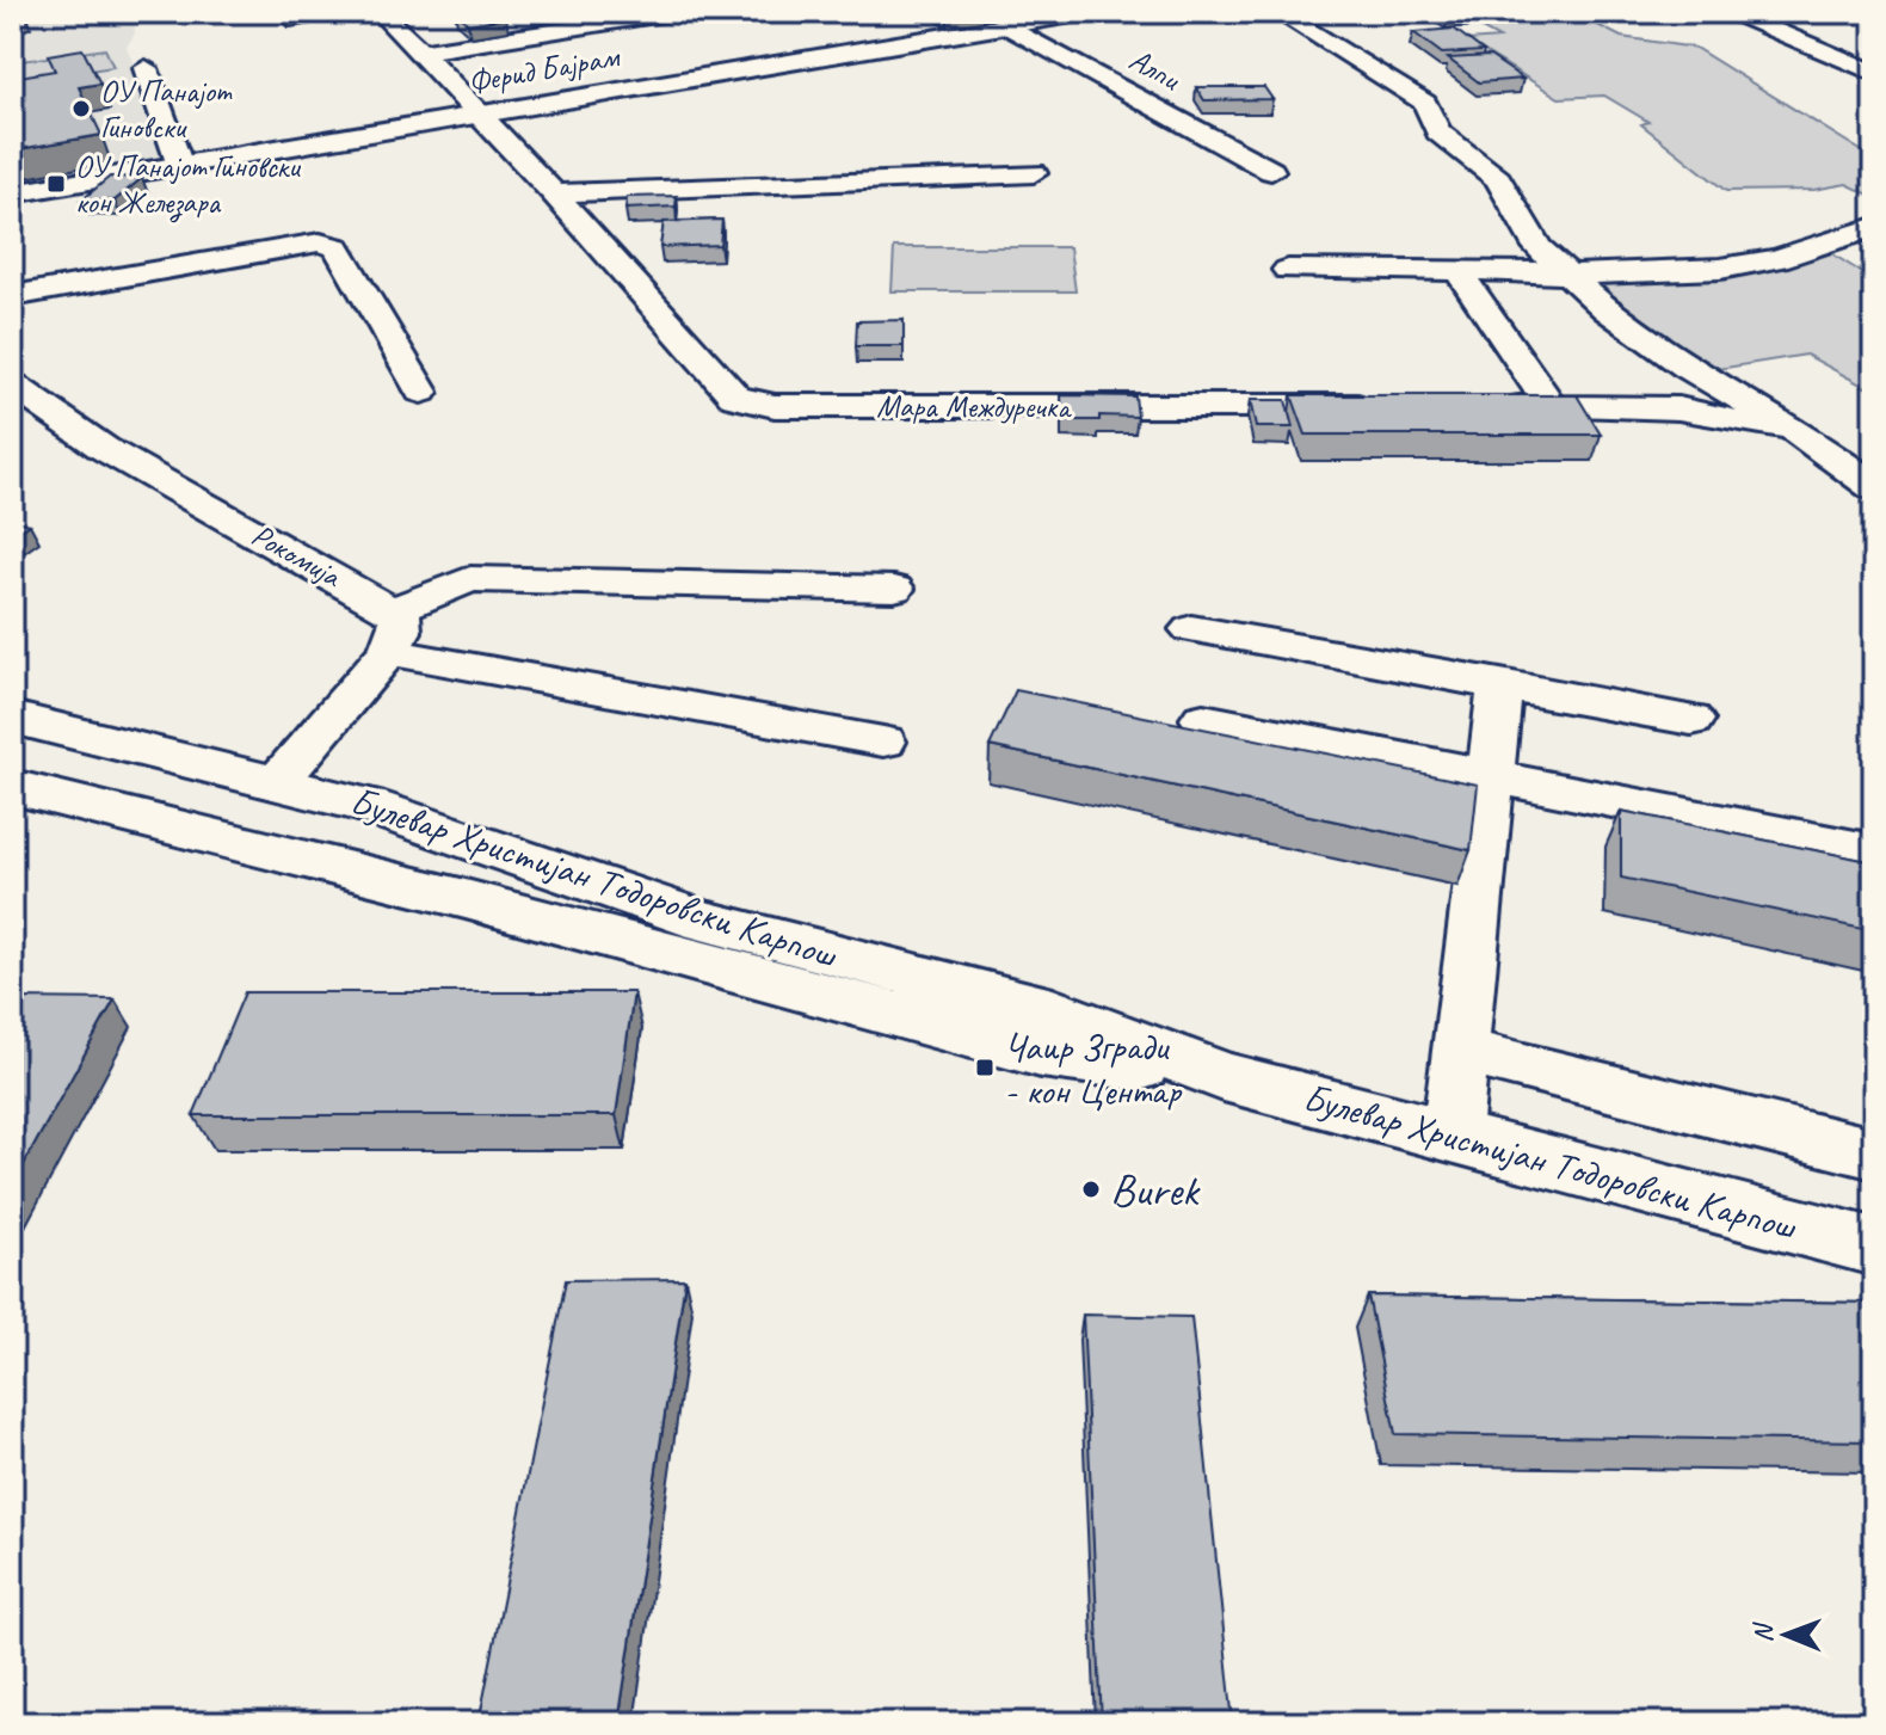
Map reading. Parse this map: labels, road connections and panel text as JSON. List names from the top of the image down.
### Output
{
  "streets": {
    "street": [
      "Ферид Бајрам",
      "Алпи",
      "Мара Междуречка",
      "Рокомија",
      "Булевар Христијан Тодоровски Карпош"
    ]
  },
  "crossings": [
    ["Ферид Бајрам", "Алпи"],
    ["Ферид Бајрам", "Мара Междуречка"]
  ],
  "places": {
    "other": ["ОУ Панајот Гиновски", "Burek"],
    "transit": ["ОУ Панајот Гиновски кон Железара", "Чаир Згради - кон Центар"]
  },
  "north": "left"
}
